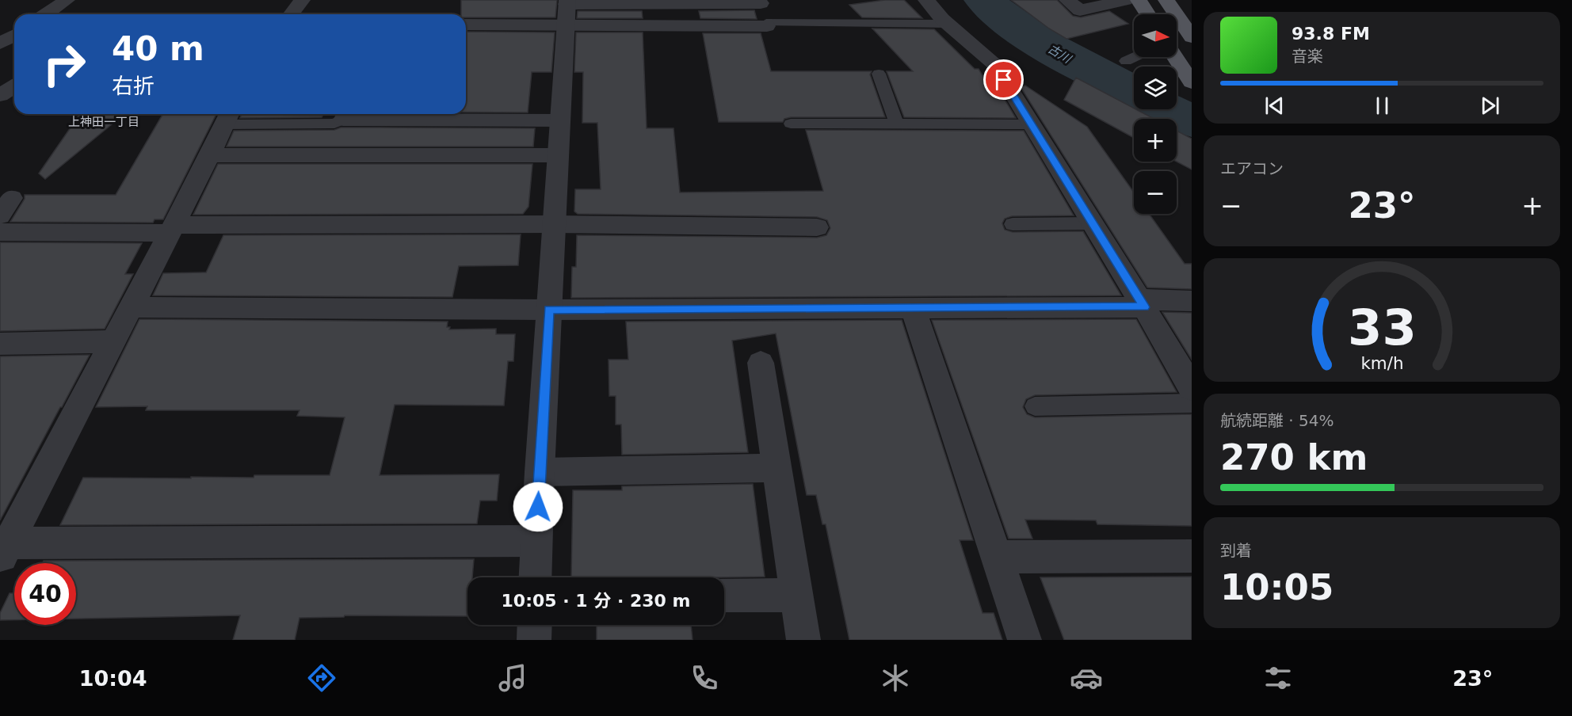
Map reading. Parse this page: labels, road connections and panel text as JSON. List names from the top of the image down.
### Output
{
  "districts": ["上神田一丁目"],
  "water": ["古川"],
  "north": "right",
  "page": {
    "map_buttons": ["+", "−"],
    "turn": ["40 m", "右折"],
    "song": ["93.8 FM", "音楽"],
    "tile": [
      "エアコン",
      ["航続距離 · 54%", "270 km"],
      ["到着", "10:05"]
    ],
    "heat": ["−", "23°", "+"],
    "limit": "40",
    "trip": "10:05 · 1 分 · 230 m",
    "tabs": ["10:04", "23°"],
    "gauge": ["33", "km/h"]
  }
}
